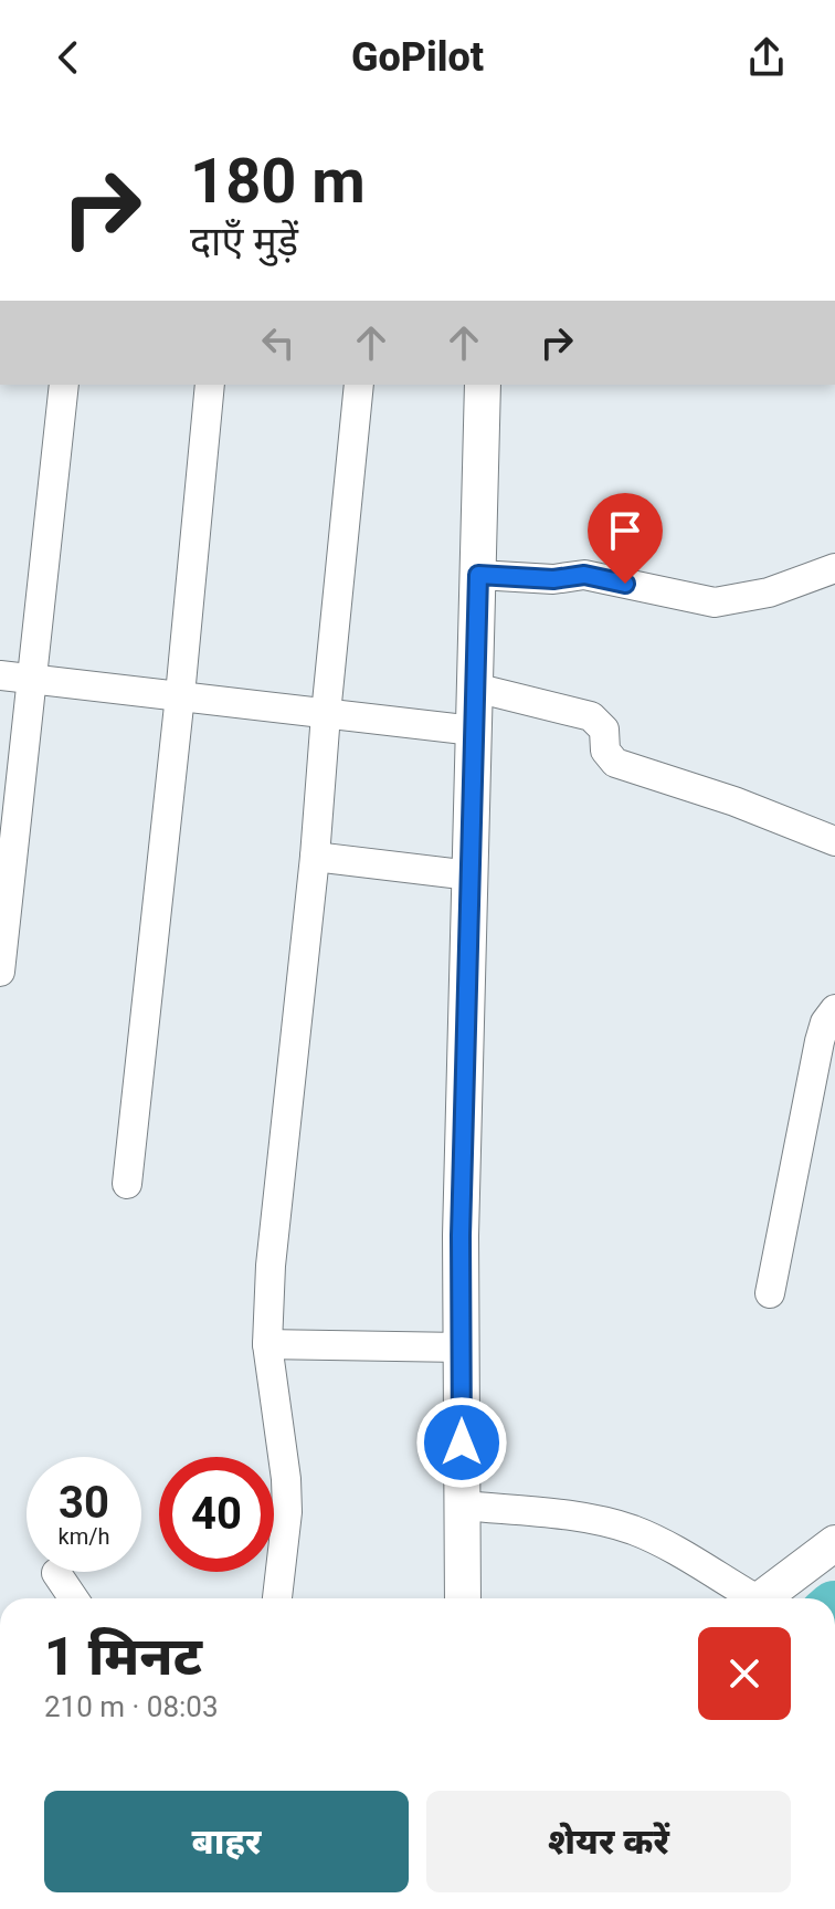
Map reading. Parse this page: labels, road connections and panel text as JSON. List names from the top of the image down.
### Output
{
  "page": {
    "header": "GoPilot",
    "turn": ["180 m", "दाएँ मुड़ें"],
    "speed": "30 km/h",
    "limit": "40",
    "heading": ["1 मिनट", "210 m · 08:03"],
    "buttons": ["बाहर", "शेयर करें"]
  }
}
